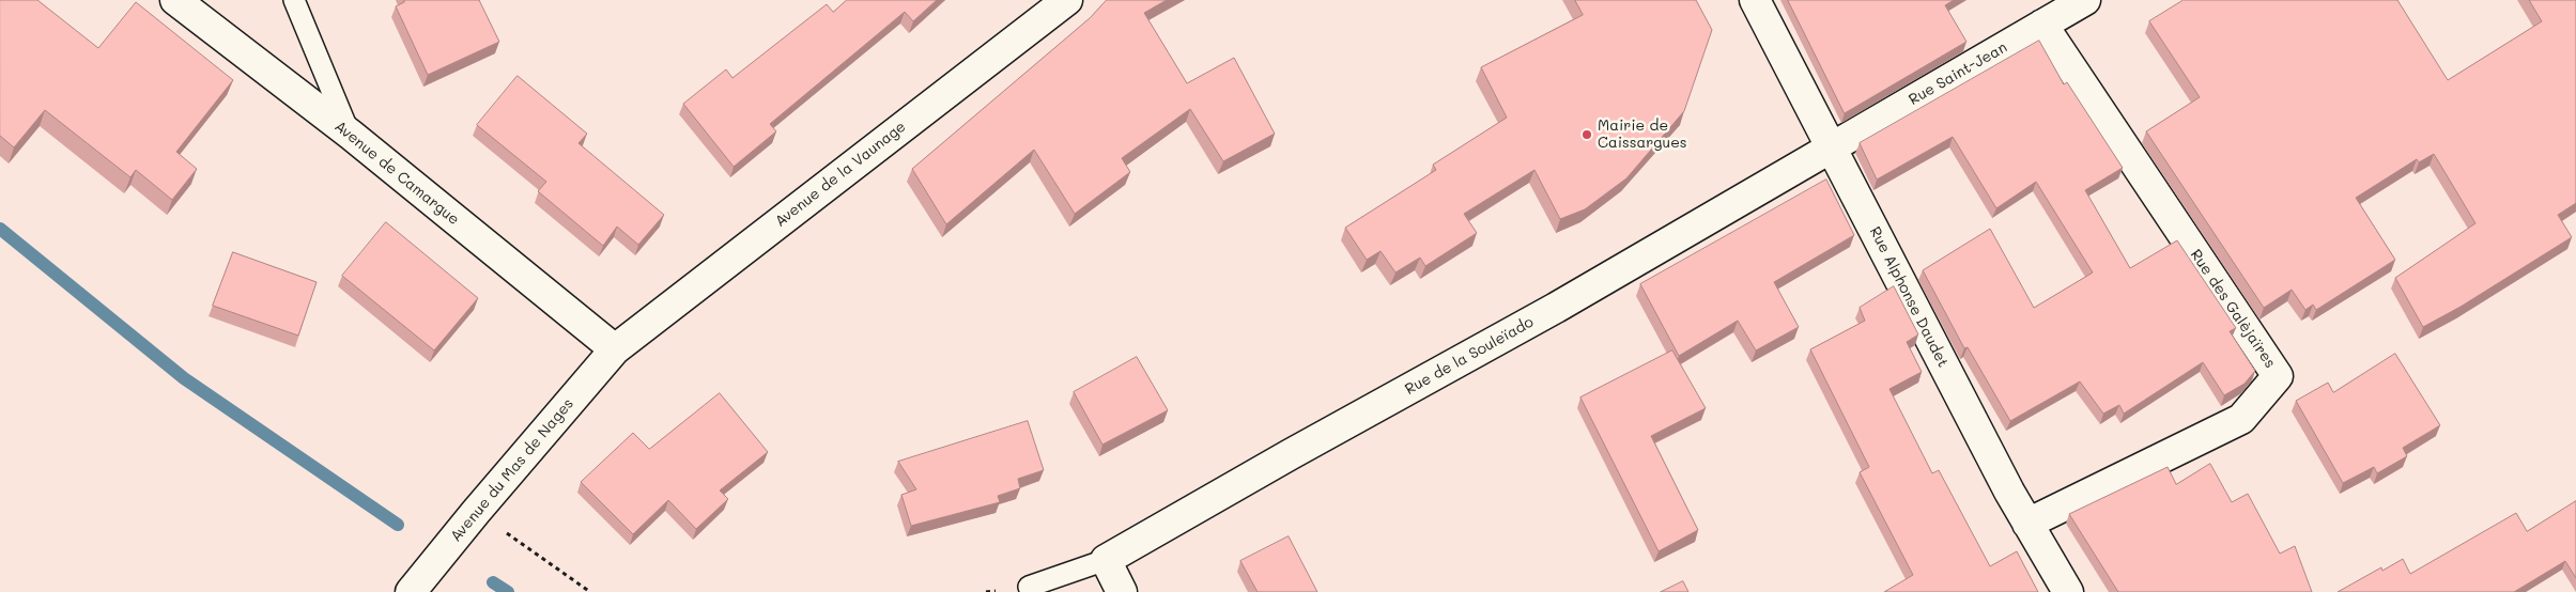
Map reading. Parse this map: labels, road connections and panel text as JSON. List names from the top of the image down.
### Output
{
  "streets": {
    "street": [
      "Rue Saint-Jean",
      "Avenue de Camargue",
      "Avenue de la Vaunage",
      "Rue Alphonse Daudet",
      "Rue des Galèjaïres",
      "Rue de la Souleïado",
      "Avenue du Mas de Nages"
    ]
  },
  "crossings": [
    ["Rue Saint-Jean", "Rue Alphonse Daudet"],
    ["Rue Saint-Jean", "Rue des Galèjaïres"],
    ["Rue Saint-Jean", "Rue de la Souleïado"],
    ["Avenue de Camargue", "Avenue de la Vaunage"],
    ["Avenue de Camargue", "Avenue du Mas de Nages"],
    ["Avenue de la Vaunage", "Avenue du Mas de Nages"],
    ["Rue Alphonse Daudet", "Rue des Galèjaïres"],
    ["Rue Alphonse Daudet", "Rue de la Souleïado"]
  ],
  "places": ["Mairie de Caissargues"]
}
